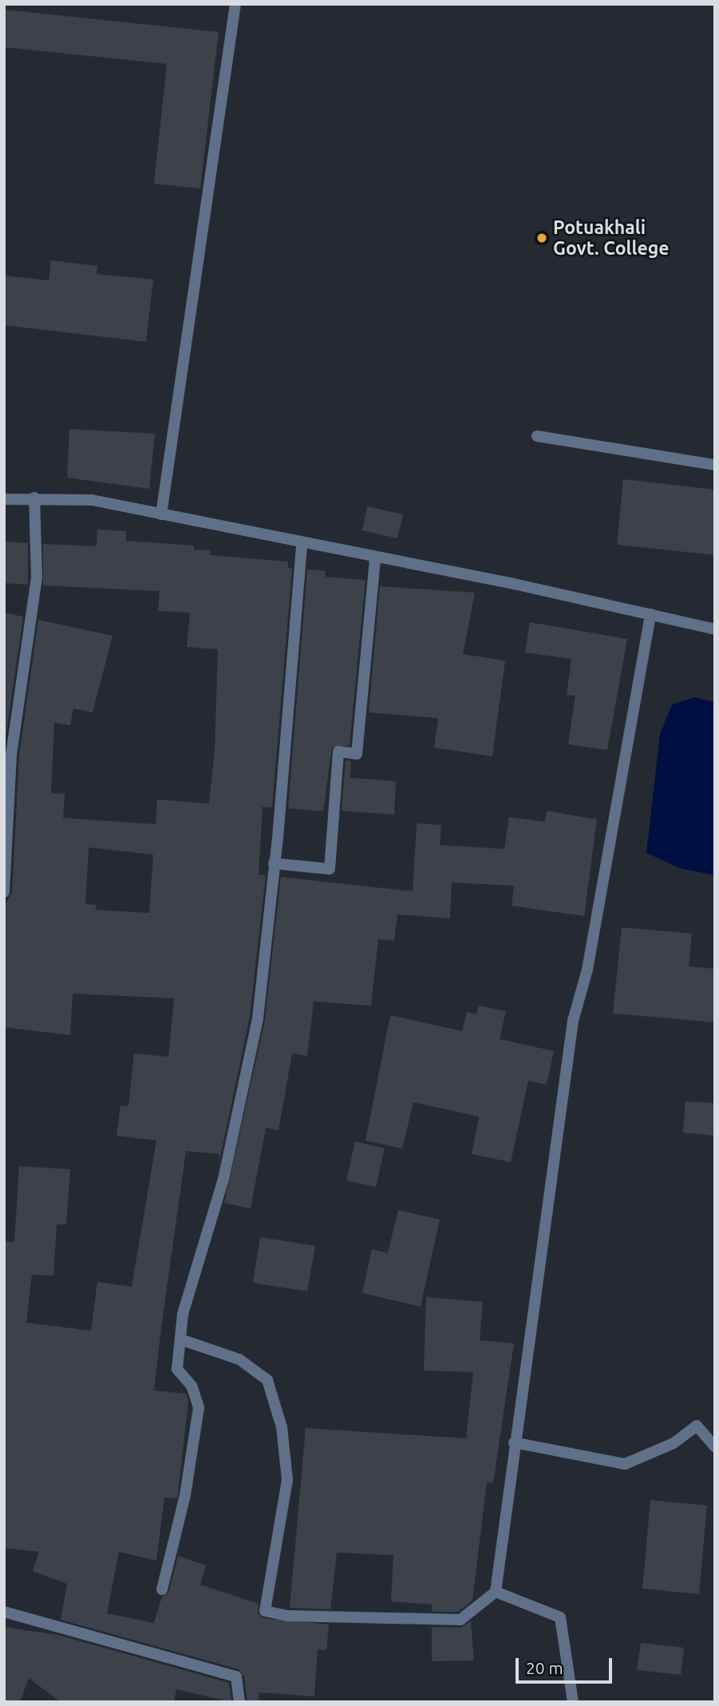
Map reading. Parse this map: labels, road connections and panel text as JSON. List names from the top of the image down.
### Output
{
  "places": ["Potuakhali Govt. College"],
  "scale_bar": "20 m"
}
